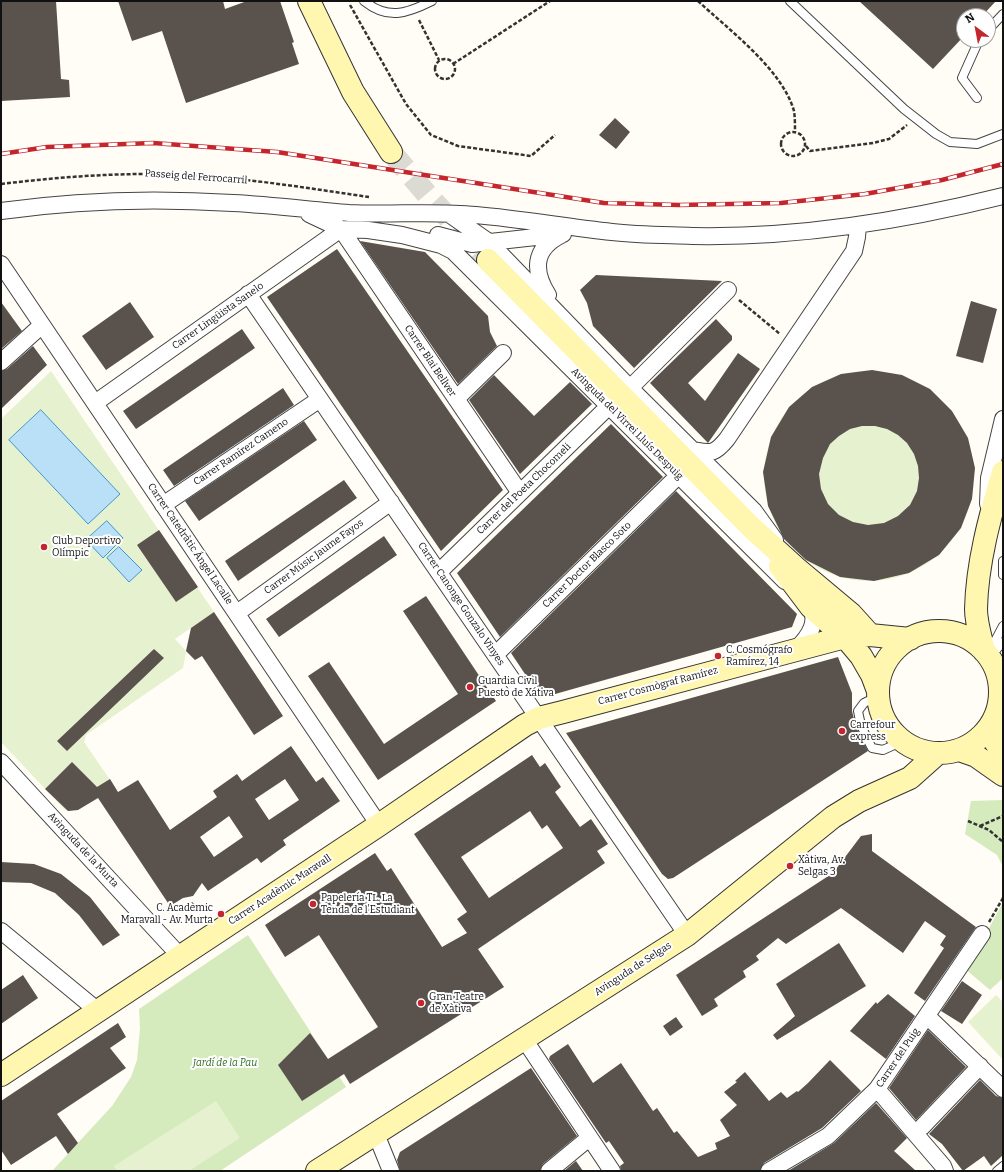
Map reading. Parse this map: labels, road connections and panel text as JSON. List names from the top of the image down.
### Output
{
  "streets": {
    "street": [
      "Carrer Lingüista Sanelo",
      "Carrer Blai Bellver",
      "Avinguda del Virrei Lluís Despuig",
      "Carrer Ramírez Cameno",
      "Carrer del Poeta Chocomeli",
      "Carrer Catedràtic Ángel Lacalle",
      "Carrer Músic Jaume Fayos",
      "Carrer Doctor Blasco Soto",
      "Carrer Canonge Gonzalo Vinyes",
      "Carrer Cosmògraf Ramírez",
      "Avinguda de la Murta",
      "Carrer Acadèmic Maravall",
      "Avinguda de Selgas",
      "Carrer del Puig"
    ],
    "path": ["Passeig del Ferrocarril"]
  },
  "crossings": [
    ["Carrer Lingüista Sanelo", "Carrer Blai Bellver"],
    ["Carrer Lingüista Sanelo", "Carrer Catedràtic Ángel Lacalle"],
    ["Carrer Lingüista Sanelo", "Carrer Canonge Gonzalo Vinyes"],
    ["Carrer Blai Bellver", "Carrer del Poeta Chocomeli"],
    ["Avinguda del Virrei Lluís Despuig", "Carrer del Poeta Chocomeli"],
    ["Avinguda del Virrei Lluís Despuig", "Carrer Doctor Blasco Soto"],
    ["Avinguda del Virrei Lluís Despuig", "Carrer Cosmògraf Ramírez"],
    ["Avinguda del Virrei Lluís Despuig", "Avinguda de Selgas"],
    ["Carrer Ramírez Cameno", "Carrer Catedràtic Ángel Lacalle"],
    ["Carrer Ramírez Cameno", "Carrer Canonge Gonzalo Vinyes"],
    ["Carrer del Poeta Chocomeli", "Carrer Canonge Gonzalo Vinyes"],
    ["Carrer Catedràtic Ángel Lacalle", "Carrer Músic Jaume Fayos"],
    ["Carrer Catedràtic Ángel Lacalle", "Carrer Acadèmic Maravall"],
    ["Carrer Músic Jaume Fayos", "Carrer Canonge Gonzalo Vinyes"],
    ["Carrer Doctor Blasco Soto", "Carrer Canonge Gonzalo Vinyes"],
    ["Carrer Canonge Gonzalo Vinyes", "Carrer Cosmògraf Ramírez"],
    ["Carrer Canonge Gonzalo Vinyes", "Carrer Acadèmic Maravall"],
    ["Carrer Canonge Gonzalo Vinyes", "Avinguda de Selgas"],
    ["Carrer Cosmògraf Ramírez", "Carrer Acadèmic Maravall"],
    ["Avinguda de la Murta", "Carrer Acadèmic Maravall"]
  ],
  "parks": ["Jardí de la Pau"],
  "places": [
    "Club Deportivo Olímpic",
    "C. Cosmógrafo Ramírez, 14",
    "Guardia Civil Puesto de Xátiva",
    "Carrefour express",
    "Xàtiva, Av. Selgas 3",
    "Papelería TL. La Tenda de l'Estudiant",
    "C. Acadèmic Maravall - Av. Murta",
    "Gran Teatre de Xàtiva"
  ],
  "north": "top left"
}
